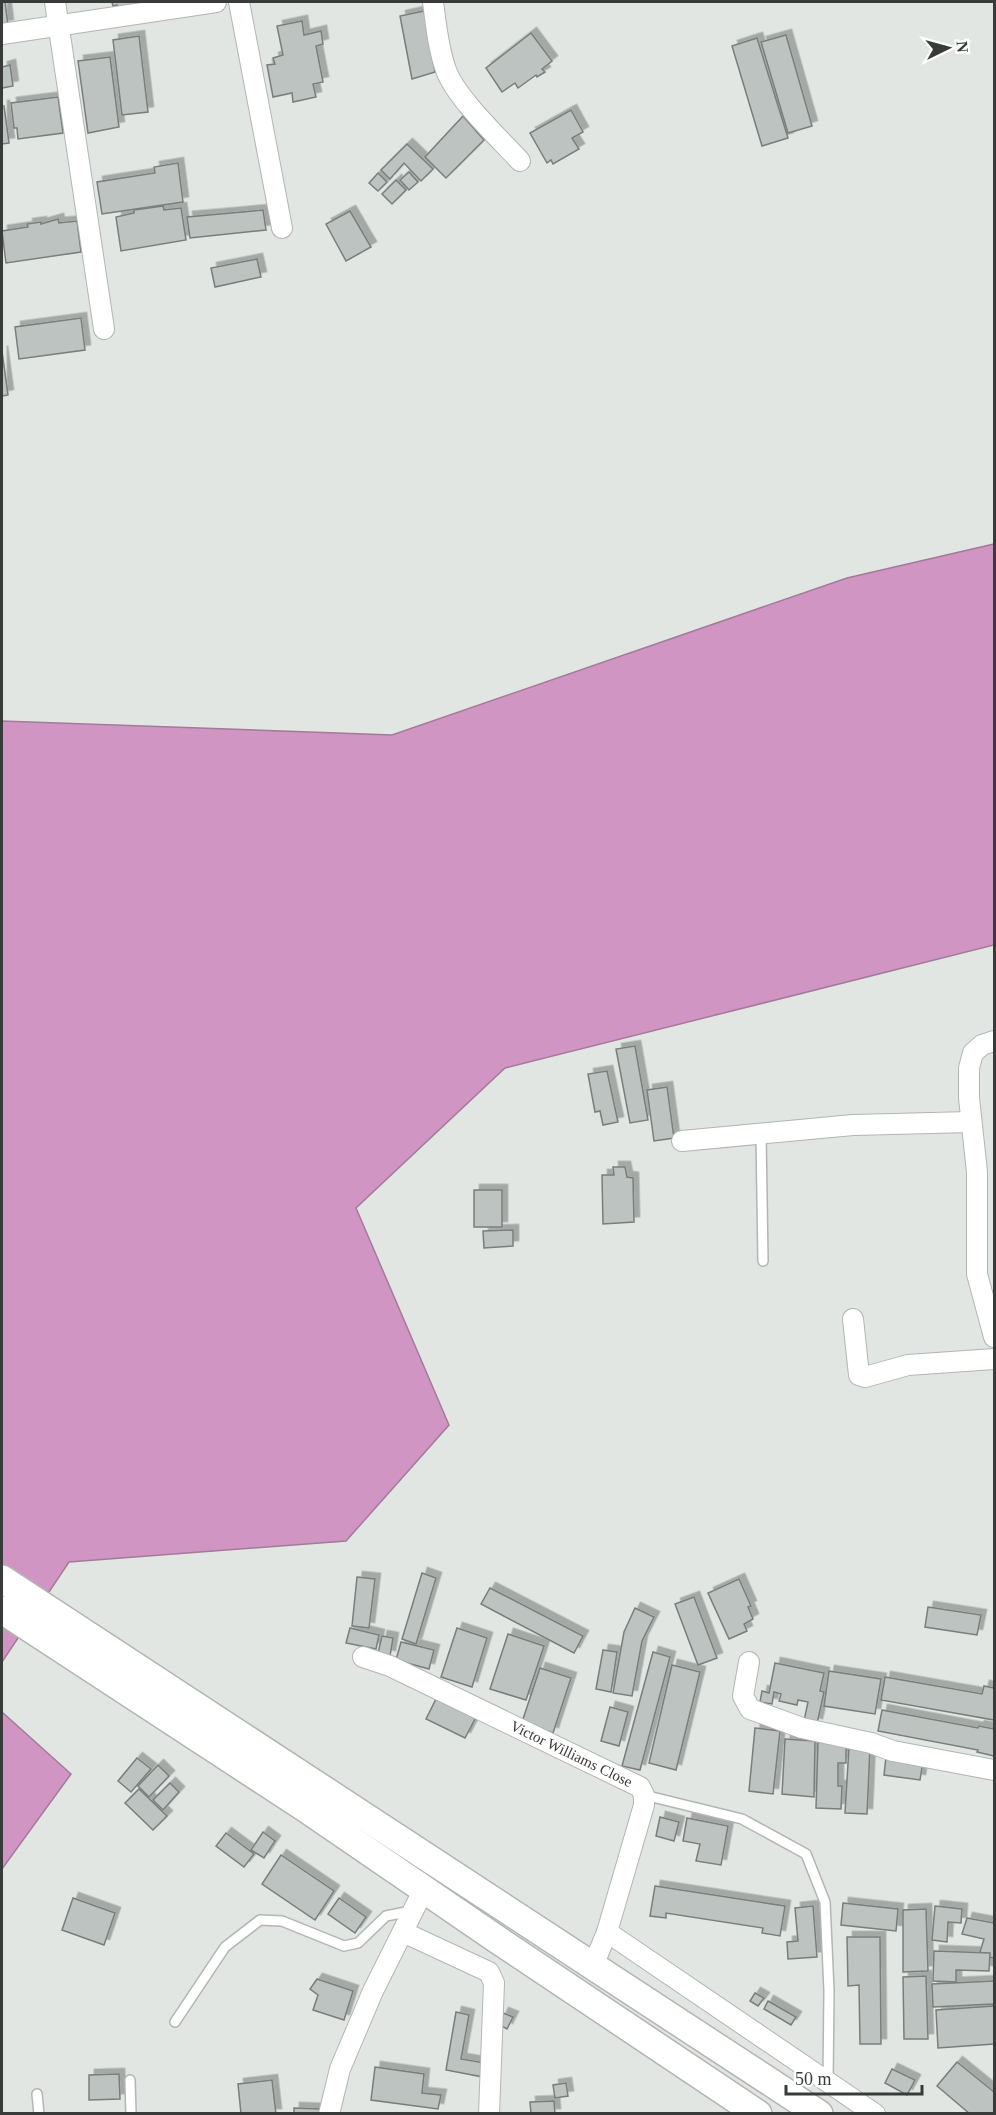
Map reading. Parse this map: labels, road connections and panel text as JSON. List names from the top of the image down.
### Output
{
  "streets": {
    "street": ["Victor Williams Close"]
  },
  "scale_bar": "50 m",
  "north": "right"
}
